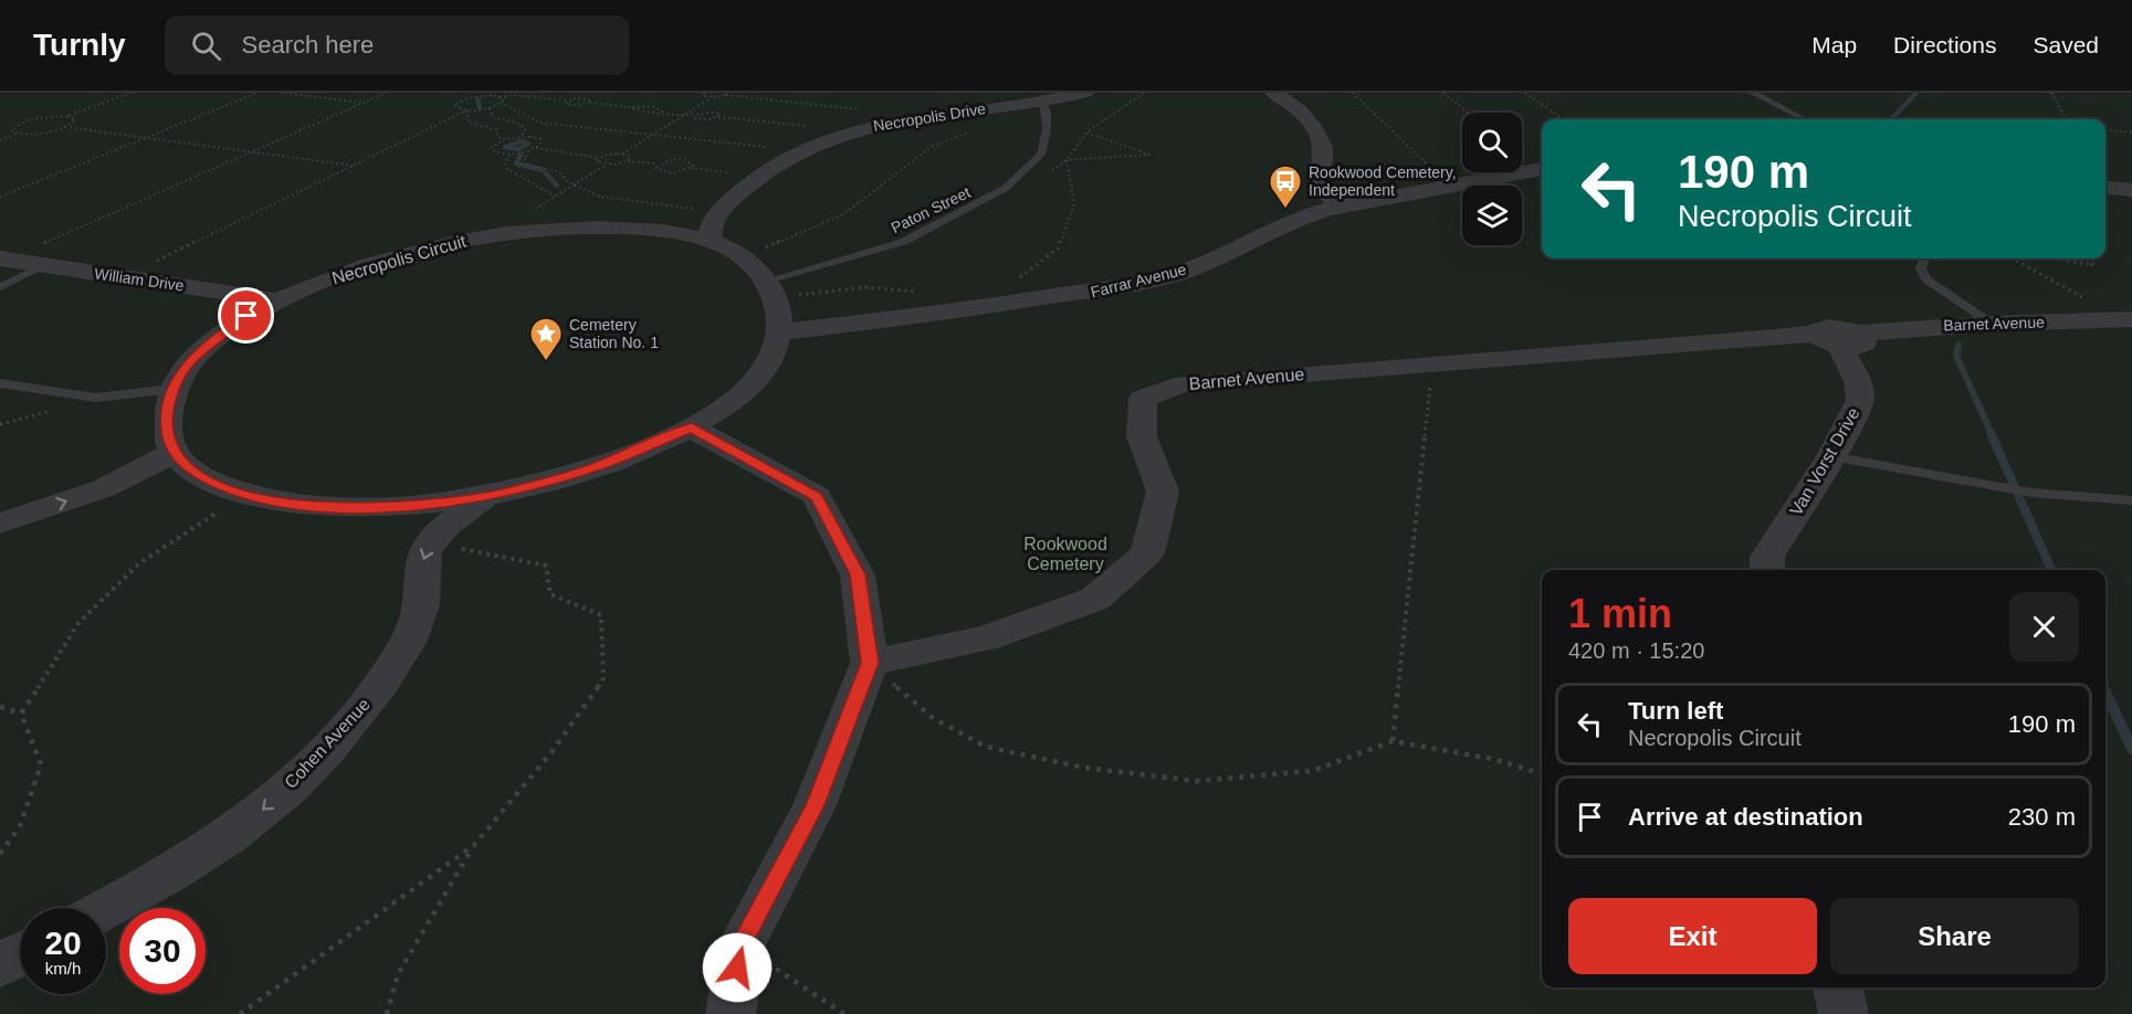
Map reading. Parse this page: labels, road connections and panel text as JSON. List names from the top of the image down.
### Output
{
  "streets": {
    "street": [
      "Necropolis Drive",
      "Necropolis Circuit",
      "William Drive",
      "Farrar Avenue",
      "Barnet Avenue",
      "Van Vorst Drive",
      "Cohen Avenue"
    ],
    "lane": ["Paton Street"]
  },
  "crossings": [
    ["Necropolis Drive", "Paton Street"],
    ["Necropolis Drive", "Necropolis Circuit"],
    ["Paton Street", "Necropolis Circuit"],
    ["Necropolis Circuit", "William Drive"],
    ["Barnet Avenue", "Van Vorst Drive"]
  ],
  "one_way": ["Cohen Avenue"],
  "parks": ["Rookwood Cemetery"],
  "places": {
    "bus stop": ["Rookwood Cemetery, Independent"],
    "place": ["Cemetery Station No. 1"]
  },
  "page": {
    "header": "Turnly",
    "search": "Search here",
    "nav": ["Map", "Directions", "Saved"],
    "turn": ["190 m", "Necropolis Circuit"],
    "heading": ["1 min", "420 m · 15:20"],
    "list": [
      {
        "name": "Turn left",
        "note": "Necropolis Circuit",
        "value": "190 m"
      },
      {
        "name": "Arrive at destination",
        "value": "230 m"
      }
    ],
    "buttons": ["Exit", "Share"],
    "speed": "20 km/h",
    "limit": "30"
  }
}
